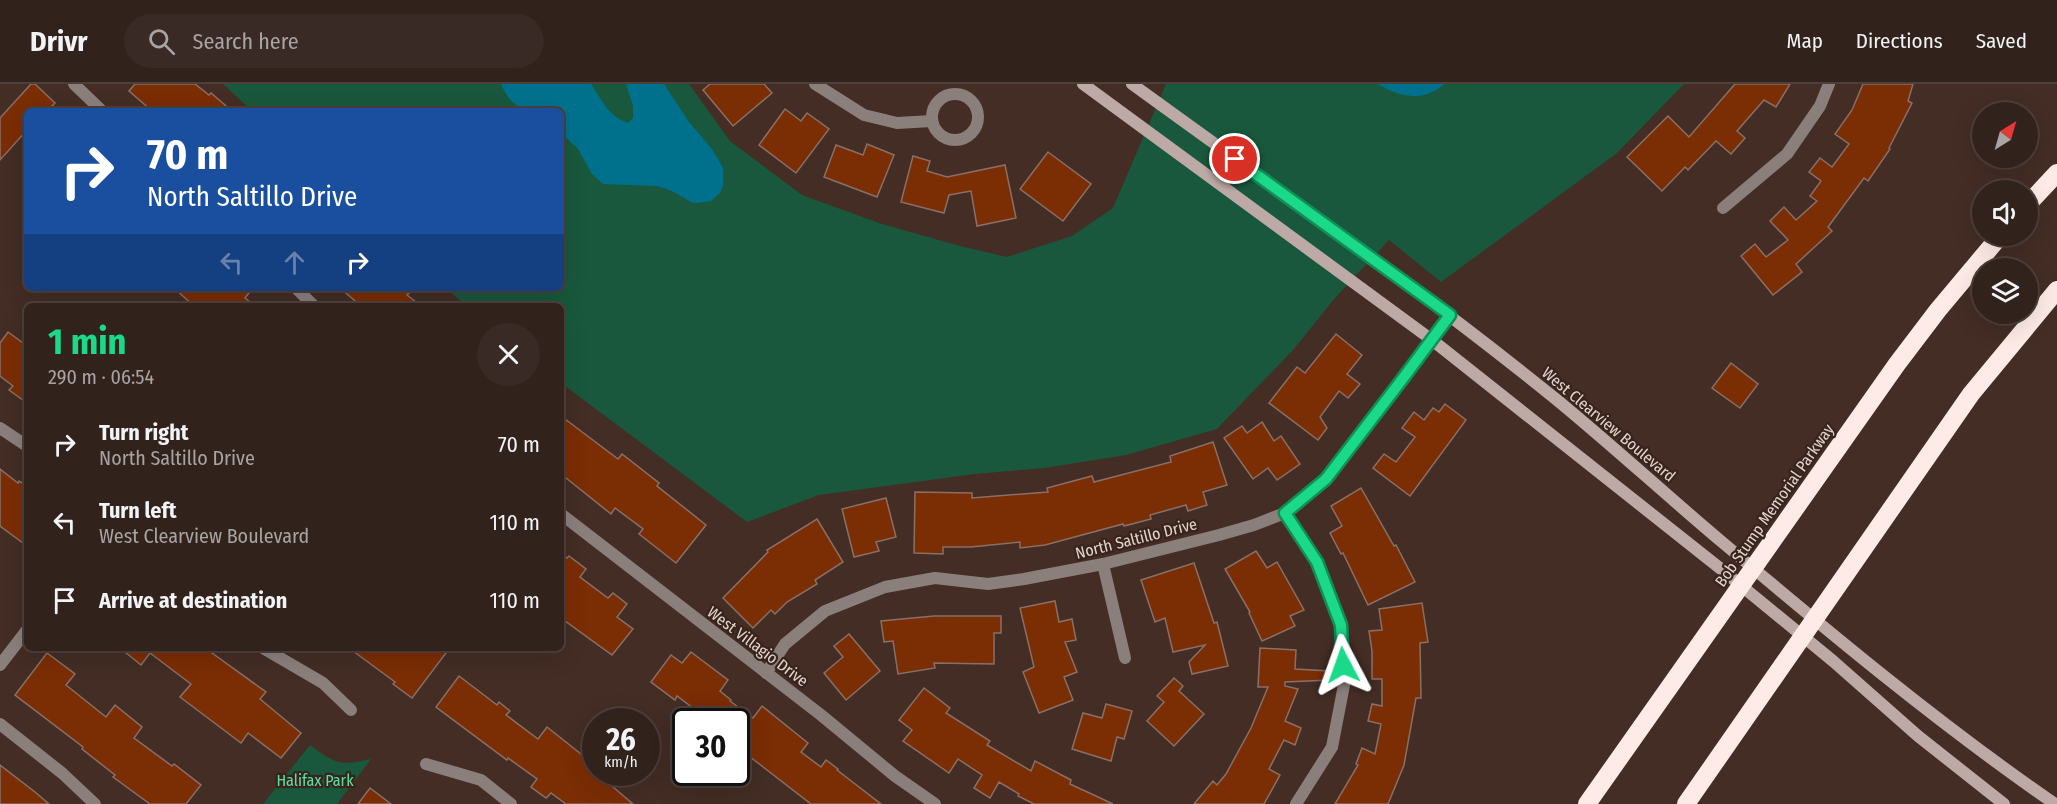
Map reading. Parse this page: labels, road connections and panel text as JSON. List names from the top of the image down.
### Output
{
  "streets": {
    "highway": ["Bob Stump Memorial Parkway"],
    "street": ["West Clearview Boulevard", "North Saltillo Drive", "West Villagio Drive"]
  },
  "crossings": [
    ["West Clearview Boulevard", "North Saltillo Drive"],
    ["North Saltillo Drive", "West Villagio Drive"]
  ],
  "parks": ["Halifax Park"],
  "north": "top right",
  "page": {
    "header": "Drivr",
    "search": "Search here",
    "nav": ["Map", "Directions", "Saved"],
    "turn": ["70 m", "North Saltillo Drive"],
    "heading": ["1 min", "290 m · 06:54"],
    "list": [
      {
        "name": "Turn right",
        "note": "North Saltillo Drive",
        "value": "70 m"
      },
      {
        "name": "Turn left",
        "note": "West Clearview Boulevard",
        "value": "110 m"
      },
      {
        "name": "Arrive at destination",
        "value": "110 m"
      }
    ],
    "speed": "26 km/h",
    "limit": "30"
  }
}
